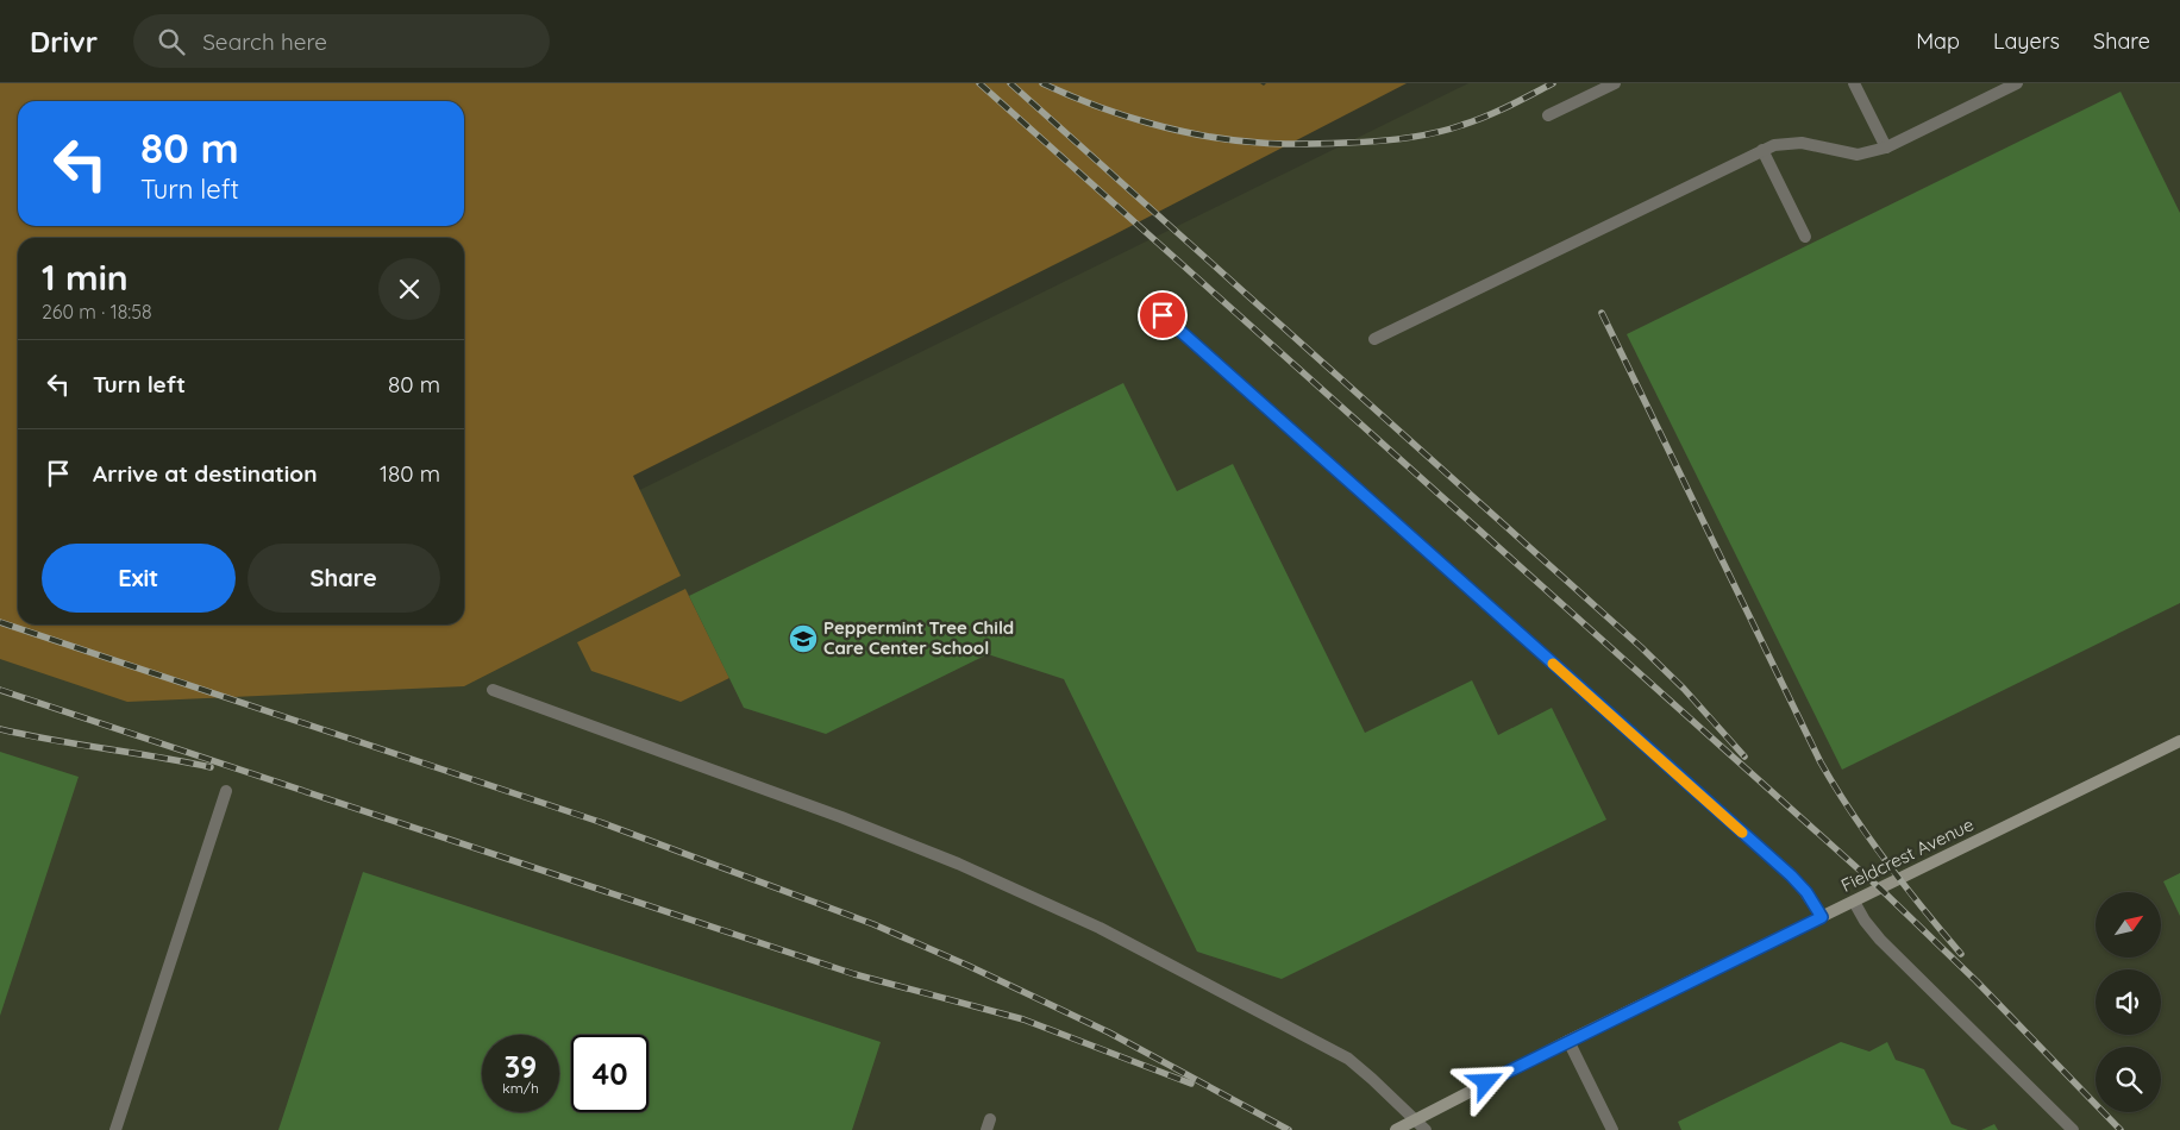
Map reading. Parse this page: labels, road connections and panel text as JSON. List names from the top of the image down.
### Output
{
  "streets": {
    "street": ["Fieldcrest Avenue"]
  },
  "places": {
    "school or university": ["Peppermint Tree Child Care Center School"]
  },
  "north": "top right",
  "page": {
    "header": "Drivr",
    "search": "Search here",
    "nav": ["Map", "Layers", "Share"],
    "turn": ["80 m", "Turn left"],
    "heading": ["1 min", "260 m · 18:58"],
    "list": [
      {
        "name": "Turn left",
        "value": "80 m"
      },
      {
        "name": "Arrive at destination",
        "value": "180 m"
      }
    ],
    "buttons": ["Exit", "Share"],
    "speed": "39 km/h",
    "limit": "40"
  }
}
